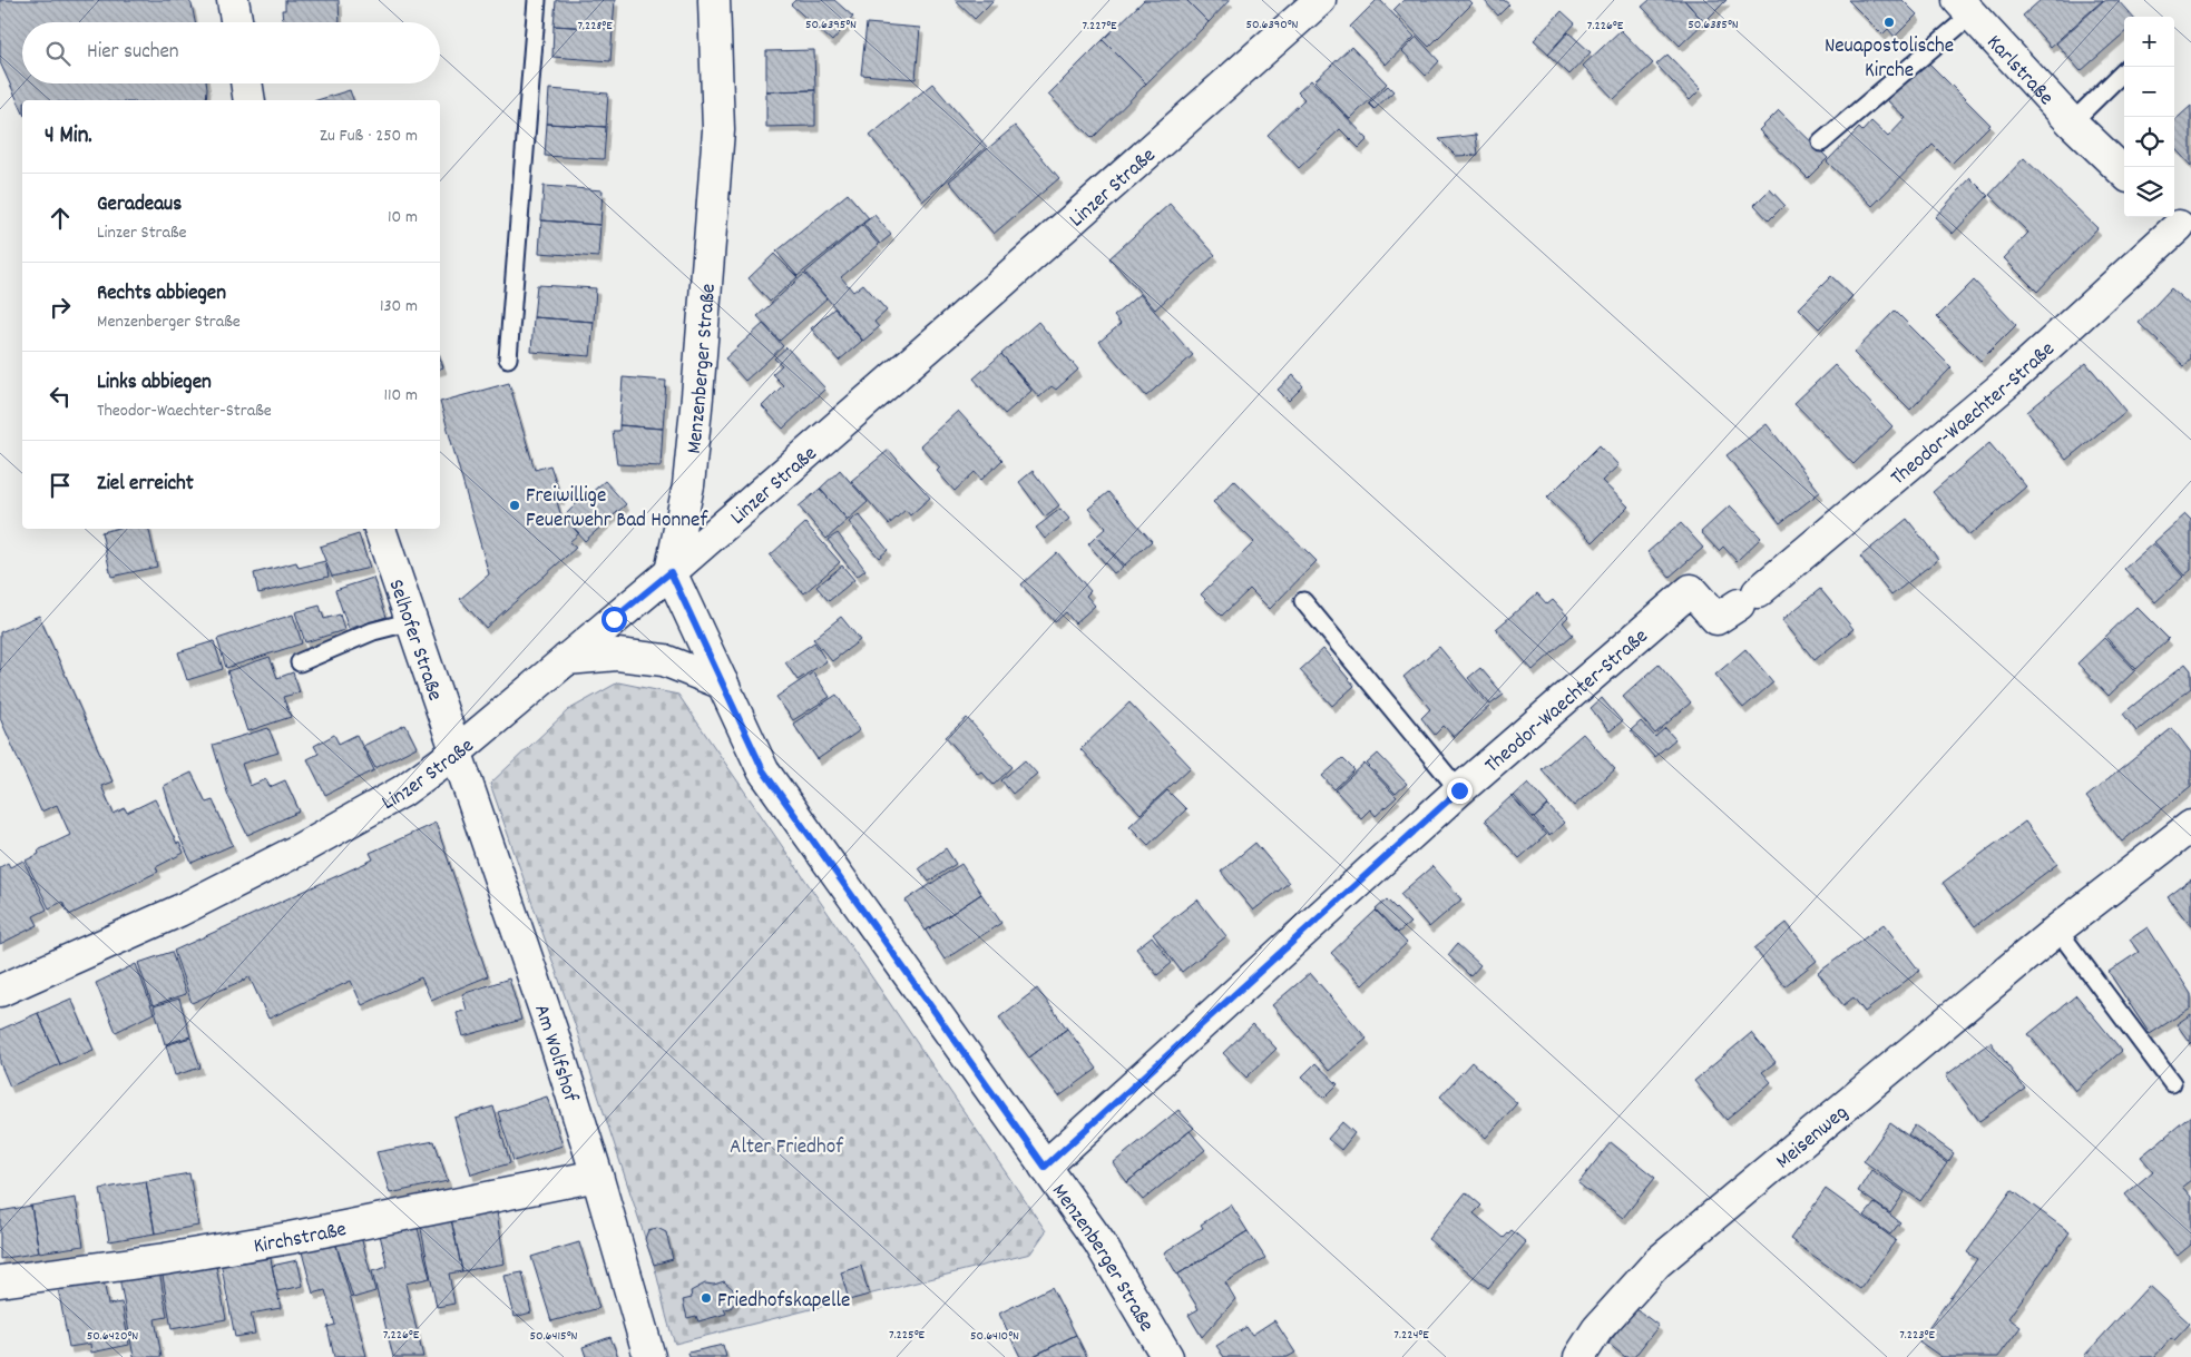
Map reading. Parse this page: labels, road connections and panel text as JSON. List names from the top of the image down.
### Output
{
  "streets": {
    "street": [
      "Karlstraße",
      "Linzer Straße",
      "Menzenberger Straße",
      "Theodor-Waechter-Straße",
      "Selhofer Straße",
      "Am Wolfshof",
      "Meisenweg",
      "Kirchstraße"
    ]
  },
  "crossings": [
    ["Linzer Straße", "Menzenberger Straße"],
    ["Linzer Straße", "Selhofer Straße"],
    ["Linzer Straße", "Am Wolfshof"],
    ["Menzenberger Straße", "Theodor-Waechter-Straße"],
    ["Selhofer Straße", "Am Wolfshof"],
    ["Am Wolfshof", "Kirchstraße"]
  ],
  "parks": ["Alter Friedhof"],
  "places": ["Neuapostolische Kirche", "Freiwillige Feuerwehr Bad Honnef", "Friedhofskapelle"],
  "page": {
    "map_buttons": ["+", "−"],
    "search": "Hier suchen",
    "heading": ["4 Min.", "Zu Fuß · 250 m"],
    "list": [
      ["Geradeaus", "Linzer Straße", "10 m"],
      ["Rechts abbiegen", "Menzenberger Straße", "130 m"],
      ["Links abbiegen", "Theodor-Waechter-Straße", "110 m"],
      "Ziel erreicht"
    ]
  },
  "coordinates": [
    "50.6395°N",
    "50.6390°N",
    "50.6385°N",
    "7.227°E",
    "7.226°E",
    "7.228°E",
    "7.225°E",
    "7.224°E",
    "7.223°E",
    "50.6420°N",
    "50.6415°N",
    "50.6410°N"
  ]
}
